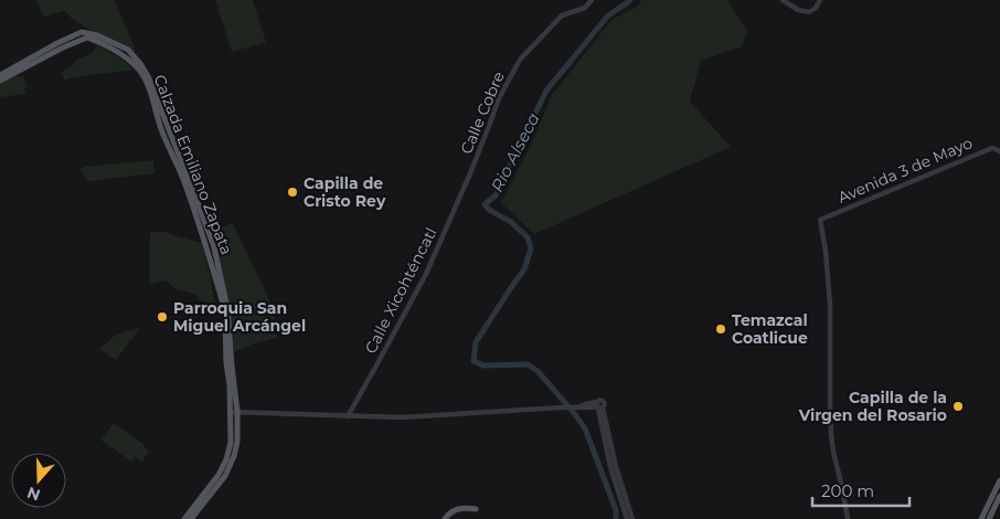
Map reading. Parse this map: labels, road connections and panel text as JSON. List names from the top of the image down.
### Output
{
  "streets": {
    "main road": ["Calzada Emiliano Zapata"],
    "street": ["Calle Cobre", "Avenida 3 de Mayo", "Calle Xicohténcatl"]
  },
  "crossings": [
    ["Calle Cobre", "Calle Xicohténcatl"]
  ],
  "water": ["Rio Alseca"],
  "places": [
    "Capilla de Cristo Rey",
    "Parroquia San Miguel Arcángel",
    "Temazcal Coatlicue",
    "Capilla de la Virgen del Rosario"
  ],
  "scale_bar": "200 m",
  "north": "bottom"
}
